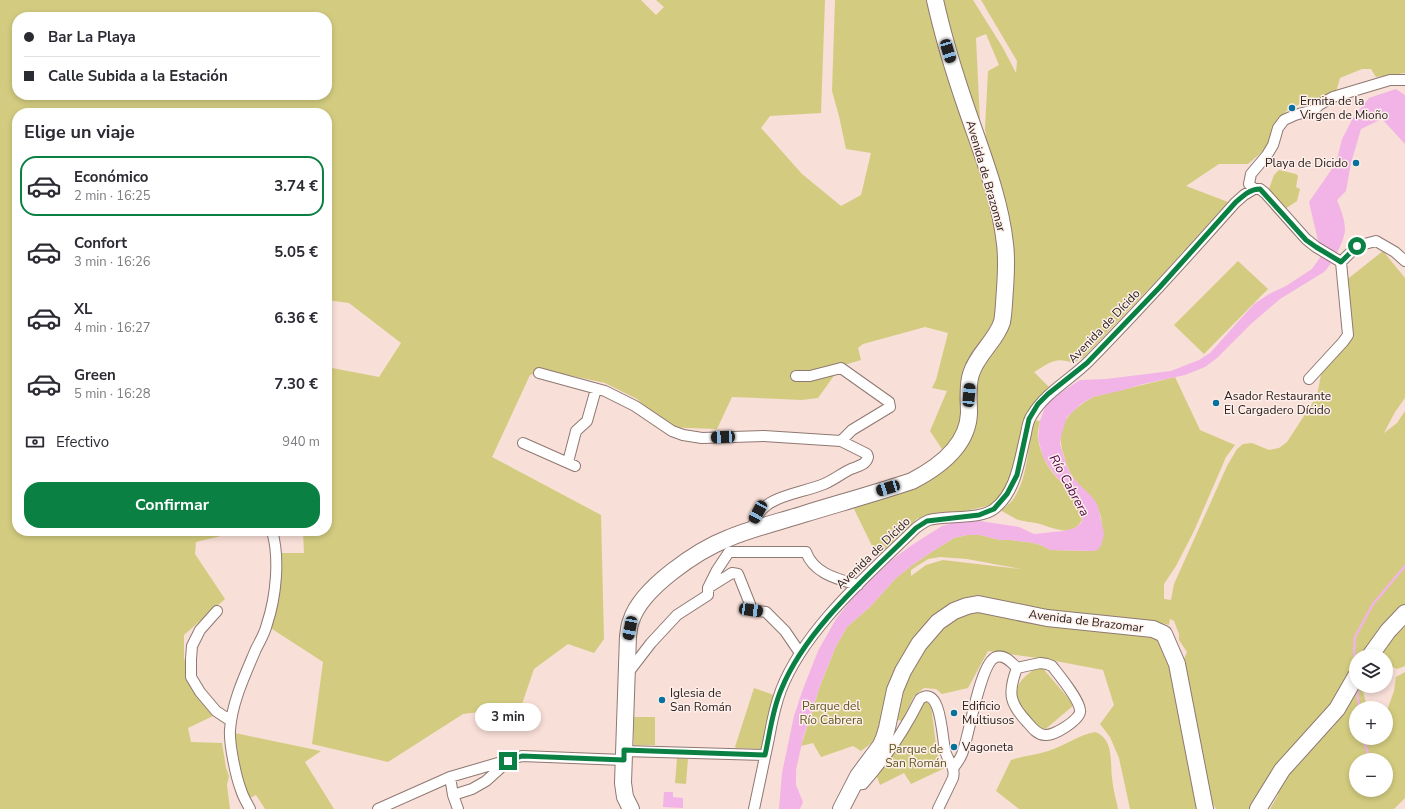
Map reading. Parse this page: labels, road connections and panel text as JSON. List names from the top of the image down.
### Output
{
  "streets": {
    "highway": ["Avenida de Brazomar"],
    "street": ["Avenida de Dícido"]
  },
  "water": ["Río Cabrera"],
  "parks": ["Parque del Río Cabrera", "Parque de San Román"],
  "places": [
    "Ermita de la Virgen de Mioño",
    "Playa de Dicido",
    "Asador Restaurante El Cargadero Dícido",
    "Iglesia de San Román",
    "Edificio Multiusos",
    "Vagoneta"
  ],
  "page": {
    "banner": ["Bar La Playa", "Calle Subida a la Estación"],
    "heading": "Elige un viaje",
    "list": [
      {
        "name": "Económico",
        "note": "2 min · 16:25",
        "value": "3.74 €"
      },
      {
        "name": "Confort",
        "note": "3 min · 16:26",
        "value": "5.05 €"
      },
      {
        "name": "XL",
        "note": "4 min · 16:27",
        "value": "6.36 €"
      },
      {
        "name": "Green",
        "note": "5 min · 16:28",
        "value": "7.30 €"
      }
    ],
    "pay": ["Efectivo", "940 m"],
    "buttons": "Confirmar",
    "map_buttons": ["+", "−"],
    "bubble": "3 min"
  }
}
